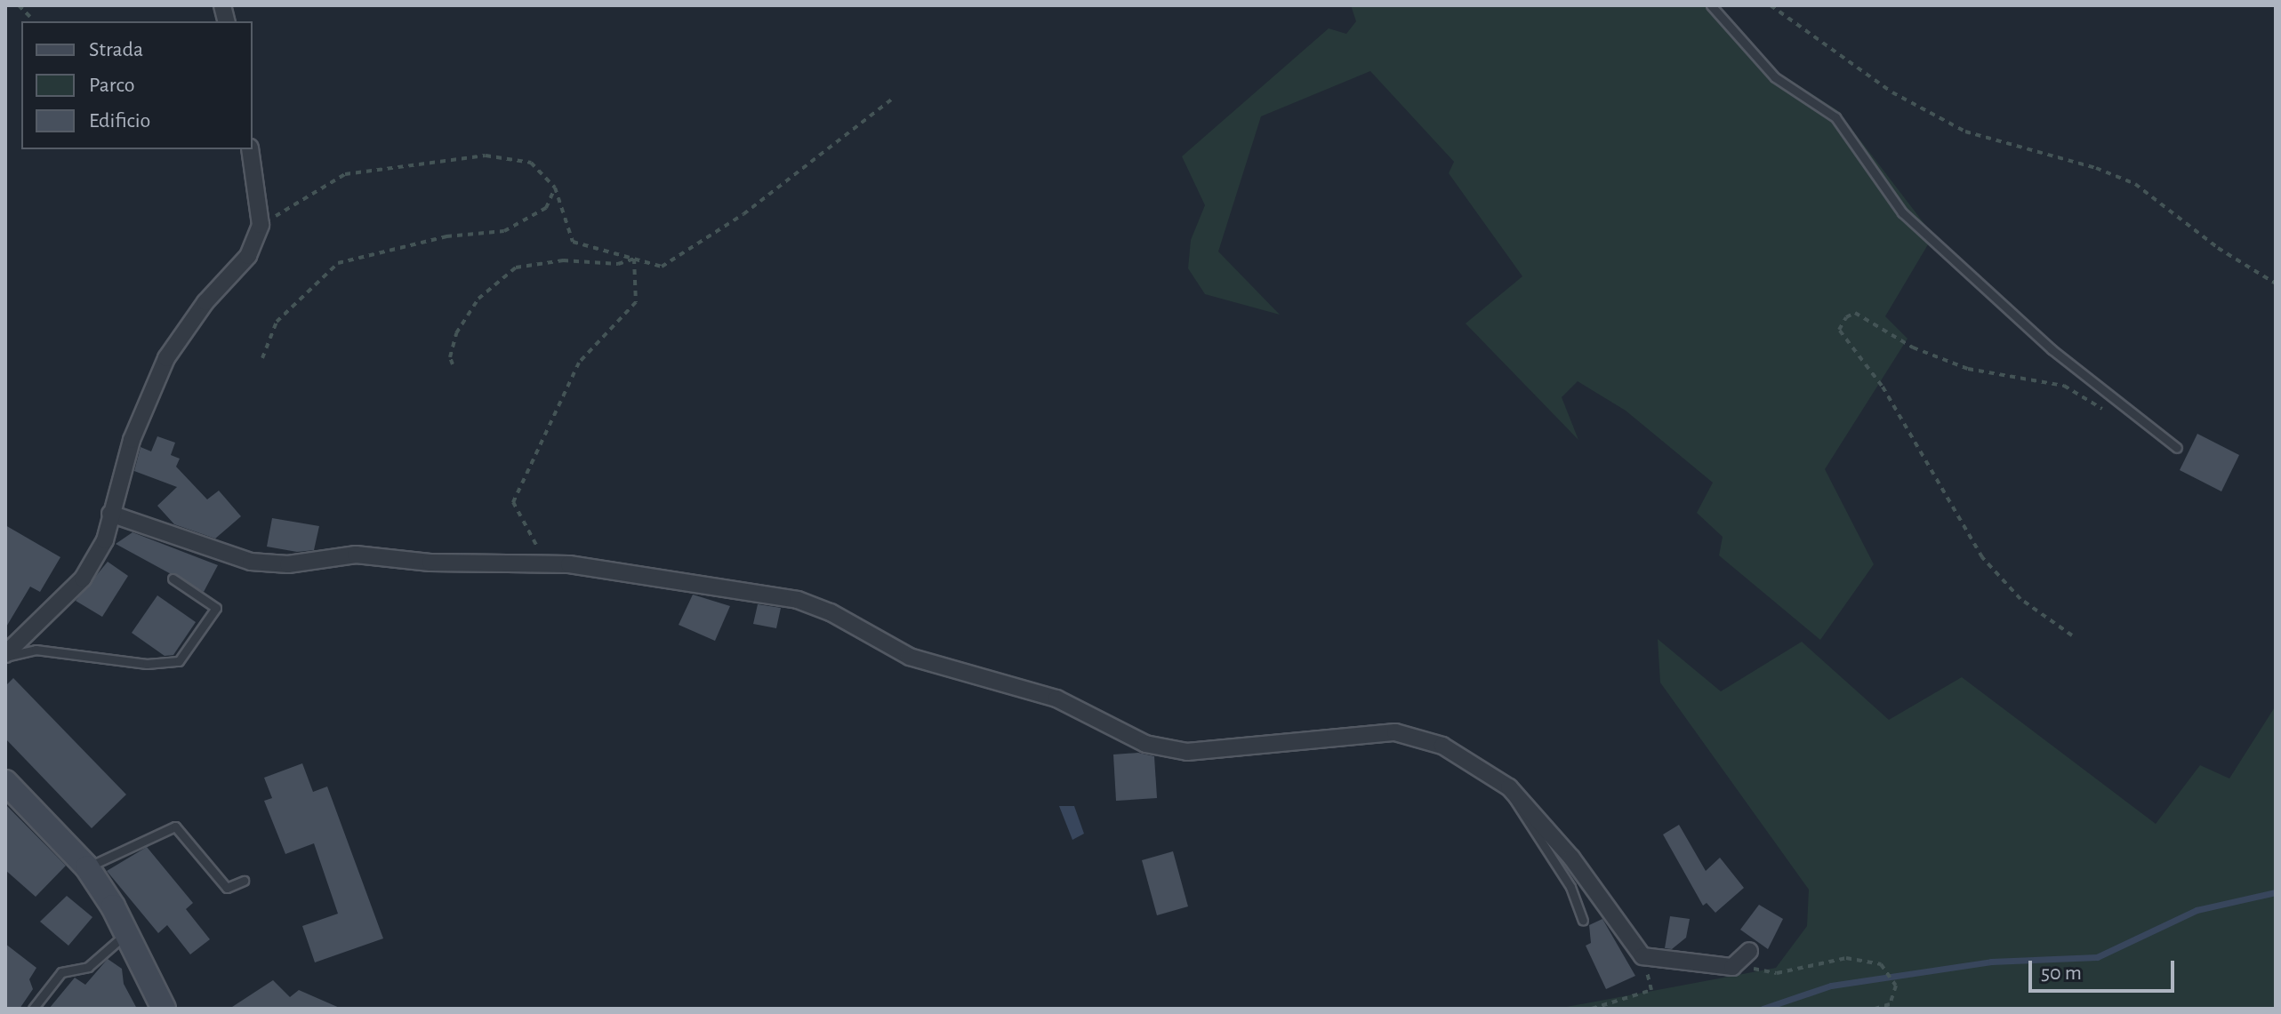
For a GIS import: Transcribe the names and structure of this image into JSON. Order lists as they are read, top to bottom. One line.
{"legend":["Strada","Parco","Edificio"],"scale_bar":"50 m"}
